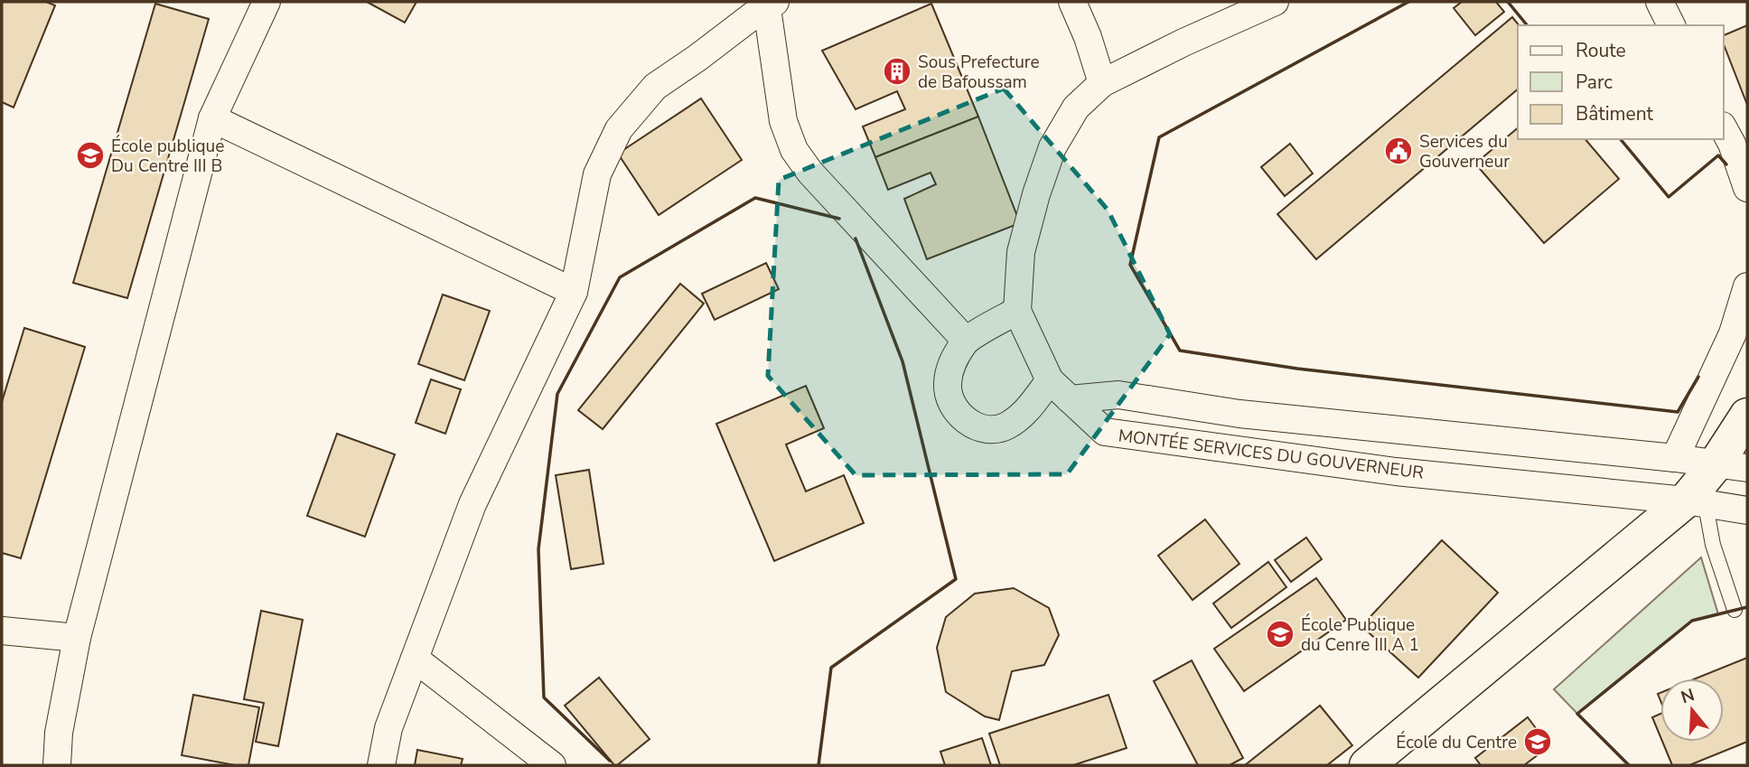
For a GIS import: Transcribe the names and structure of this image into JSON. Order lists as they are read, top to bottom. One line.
{"streets":{"street":["MONTÉE SERVICES DU GOUVERNEUR"]},"places":{"building":["Sous Prefecture de Bafoussam"],"public building":["Services du Gouverneur"],"school or university":["École publique Du Centre III B","École Publique du Cenre III A 1","École du Centre"]},"legend":["Route","Parc","Bâtiment"],"north":"top"}
